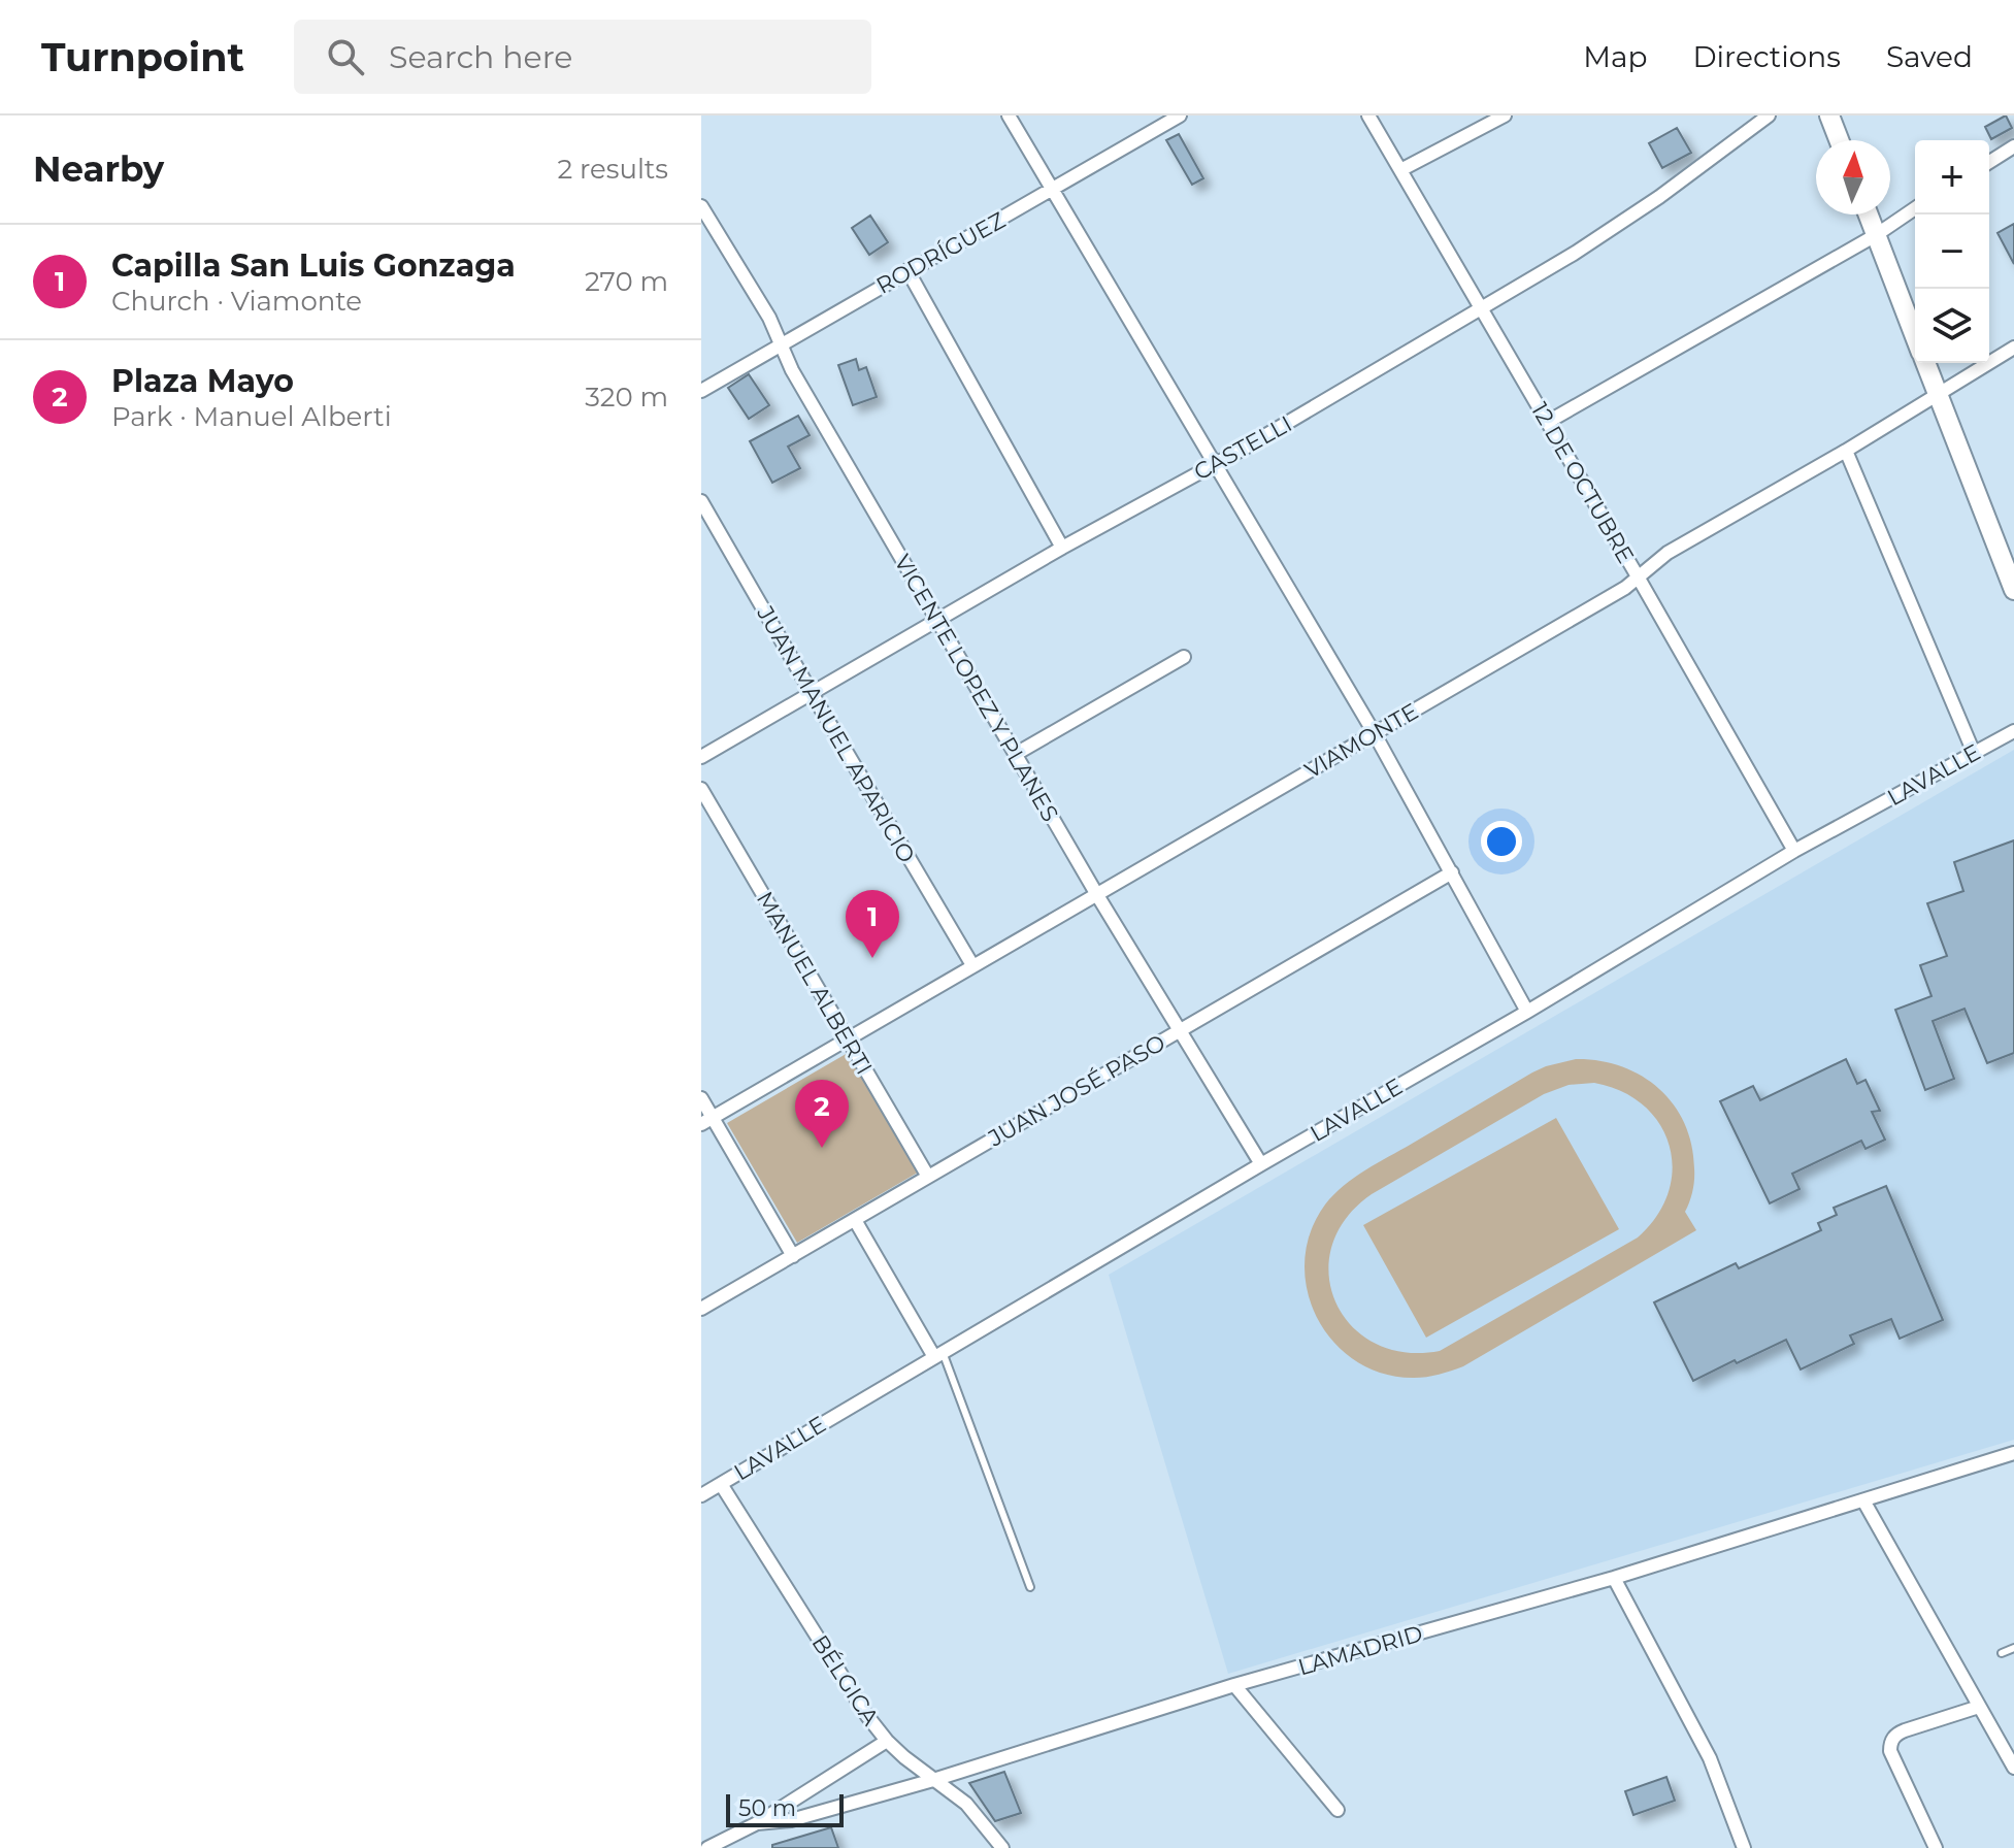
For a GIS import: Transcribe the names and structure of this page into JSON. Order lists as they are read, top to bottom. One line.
{"streets":{"street":["RODRÍGUEZ","CASTELLI","12 DE OCTUBRE","VICENTE LOPEZ Y PLANES","JUAN MANUEL APARICIO","VIAMONTE","LAVALLE","MANUEL ALBERTI","JUAN JOSÉ PASO","LAMADRID","BÉLGICA"]},"crossings":[["RODRÍGUEZ","VICENTE LOPEZ Y PLANES"],["CASTELLI","12 DE OCTUBRE"],["CASTELLI","VICENTE LOPEZ Y PLANES"],["CASTELLI","JUAN MANUEL APARICIO"],["12 DE OCTUBRE","VIAMONTE"],["12 DE OCTUBRE","LAVALLE"],["VICENTE LOPEZ Y PLANES","VIAMONTE"],["VICENTE LOPEZ Y PLANES","LAVALLE"],["VICENTE LOPEZ Y PLANES","JUAN JOSÉ PASO"],["JUAN MANUEL APARICIO","VIAMONTE"],["VIAMONTE","MANUEL ALBERTI"],["LAVALLE","BÉLGICA"],["MANUEL ALBERTI","JUAN JOSÉ PASO"],["LAMADRID","BÉLGICA"]],"scale_bar":"50 m","north":"top","page":{"header":"Turnpoint","search":"Search here","nav":["Map","Directions","Saved"],"heading":["Nearby","2 results"],"map_buttons":["+","−"],"list":[{"mark":"1","name":"Capilla San Luis Gonzaga","note":"Church · Viamonte","value":"270 m"},{"mark":"2","name":"Plaza Mayo","note":"Park · Manuel Alberti","value":"320 m"}],"pins":["1","2"],"scale":"50 m"}}
